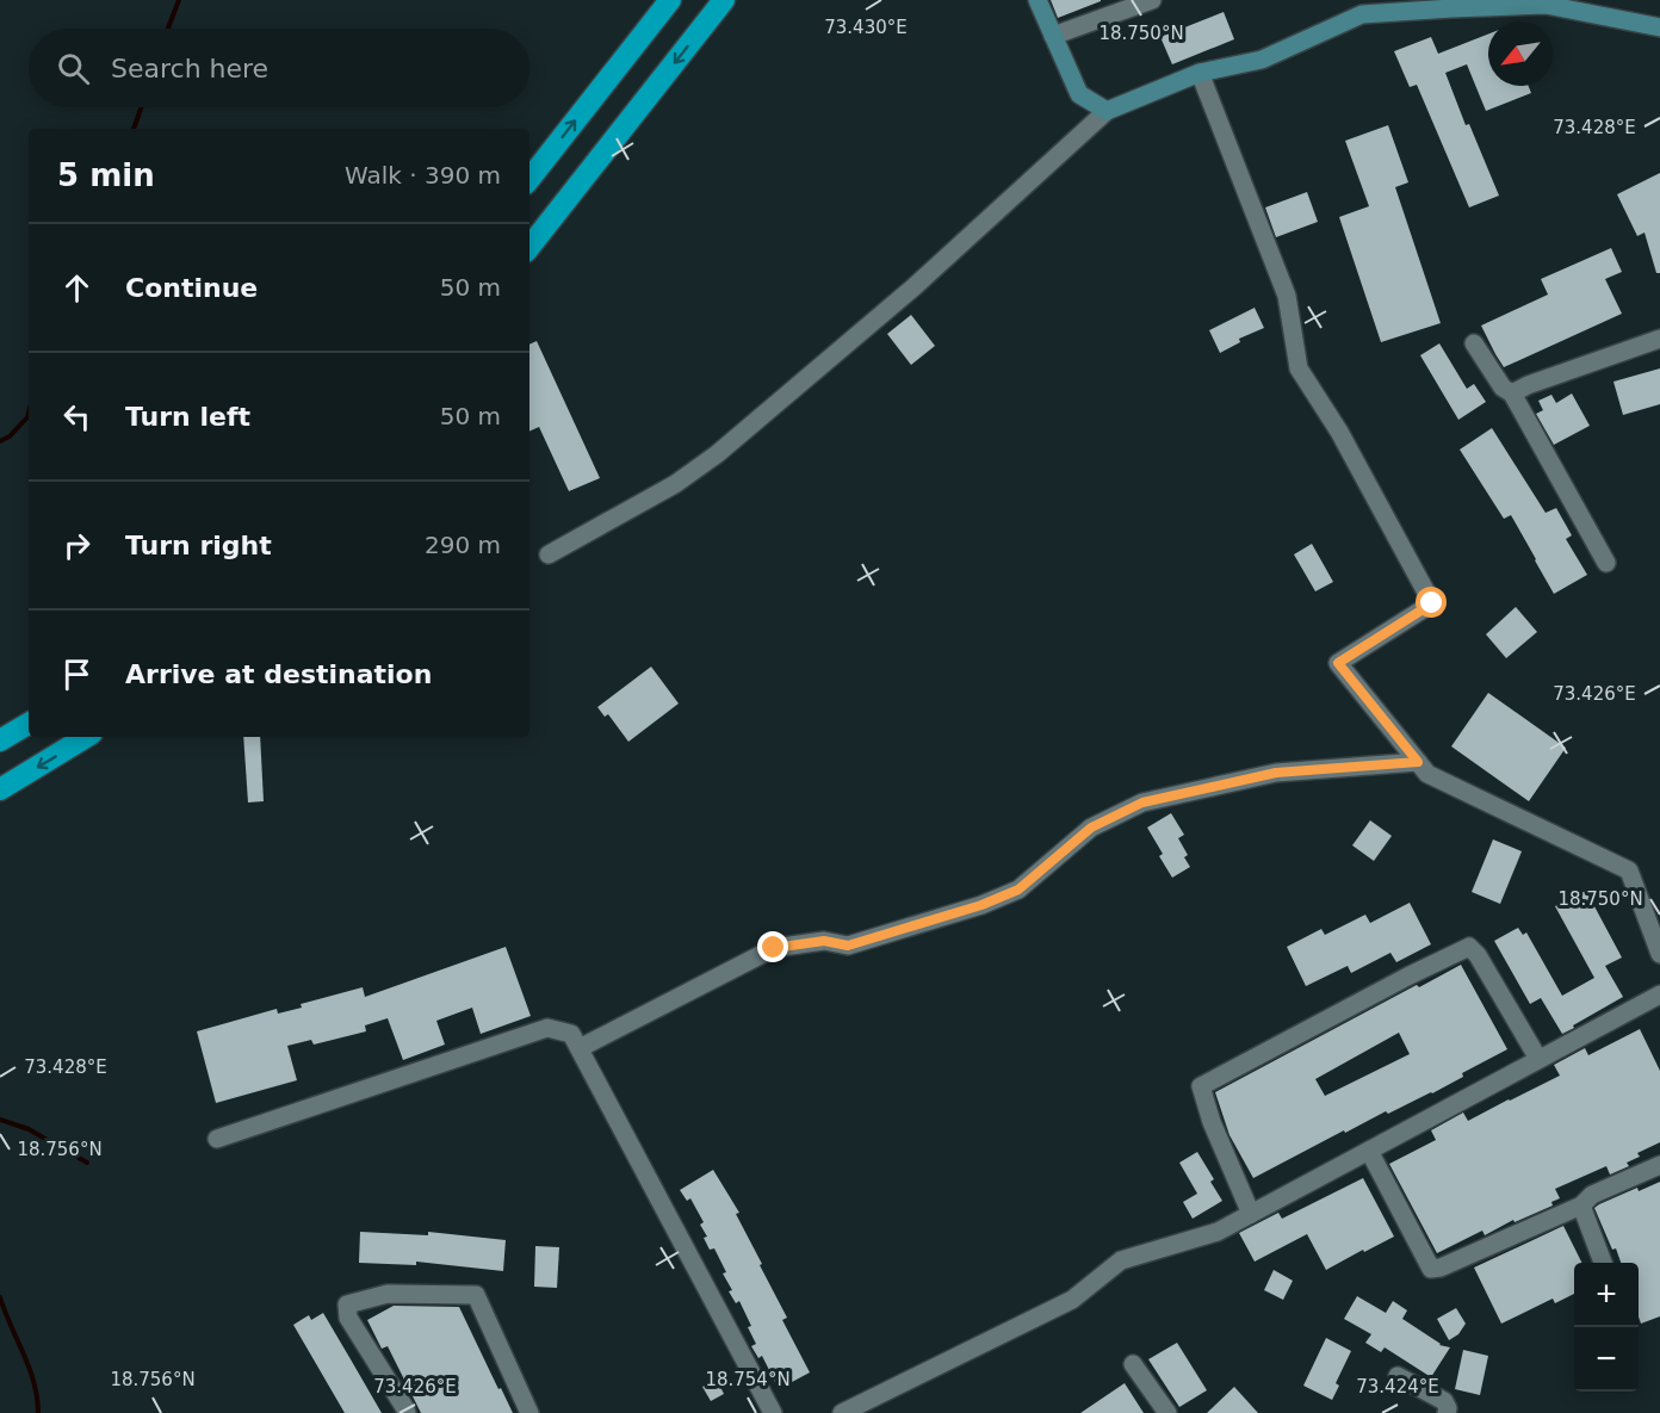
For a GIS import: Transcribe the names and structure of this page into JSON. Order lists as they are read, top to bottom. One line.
{"north":"bottom left","page":{"search":"Search here","heading":["5 min","Walk · 390 m"],"list":[["Continue","50 m"],["Turn left","50 m"],["Turn right","290 m"],"Arrive at destination"],"map_buttons":["+","−"]},"coordinates":["73.430°E","18.750°N","73.428°E","73.426°E","18.756°N","18.754°N","73.424°E"]}
